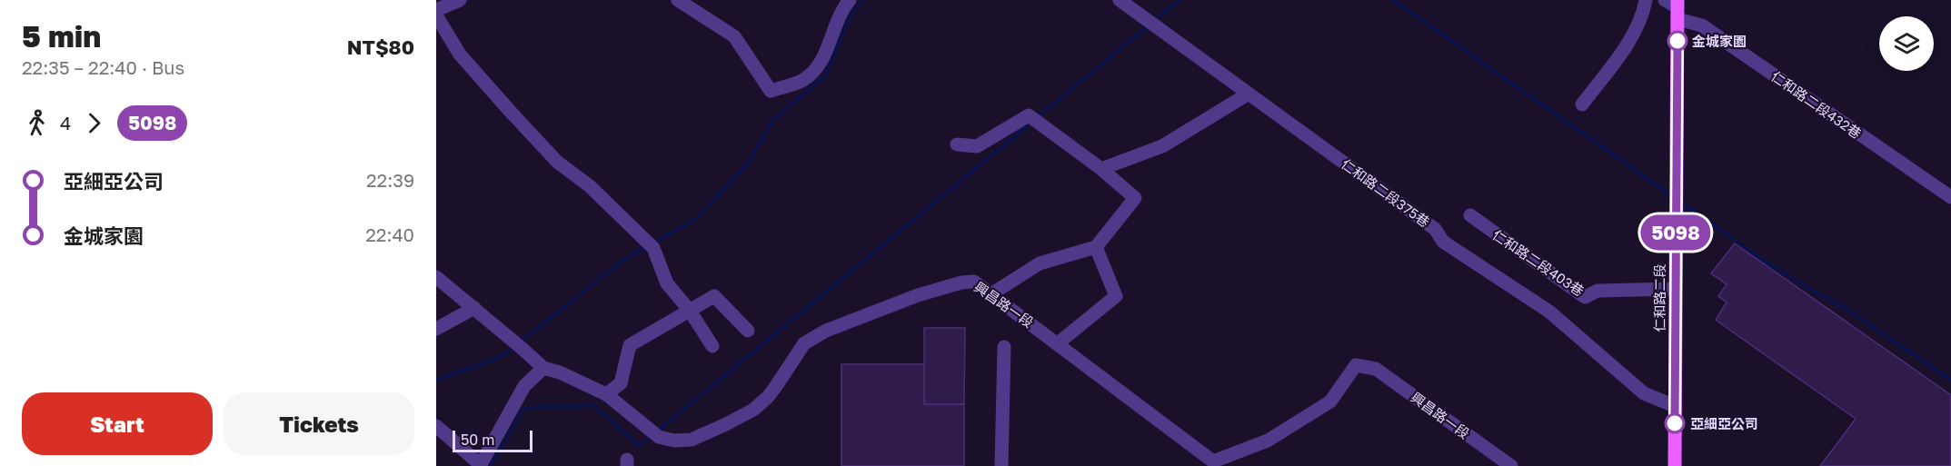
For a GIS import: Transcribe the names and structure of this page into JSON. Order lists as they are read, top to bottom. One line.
{"streets":{"main road":["仁和路二段"],"street":["仁和路二段432巷","仁和路二段375巷","仁和路二段403巷","興昌路一段"]},"crossings":[["仁和路二段432巷","仁和路二段"],["仁和路二段375巷","仁和路二段"],["仁和路二段403巷","仁和路二段"]],"places":["金城家園","亞細亞公司"],"lines":["bus line 5098"],"scale_bar":"50 m","page":{"heading":["5 min","22:35 – 22:40 · Bus","NT$80"],"on_map":"5098","legs":["4","5098"],"list":[{"name":"亞細亞公司","value":"22:39"},{"name":"金城家園","value":"22:40"}],"buttons":["Start","Tickets"],"scale":"50 m"}}
